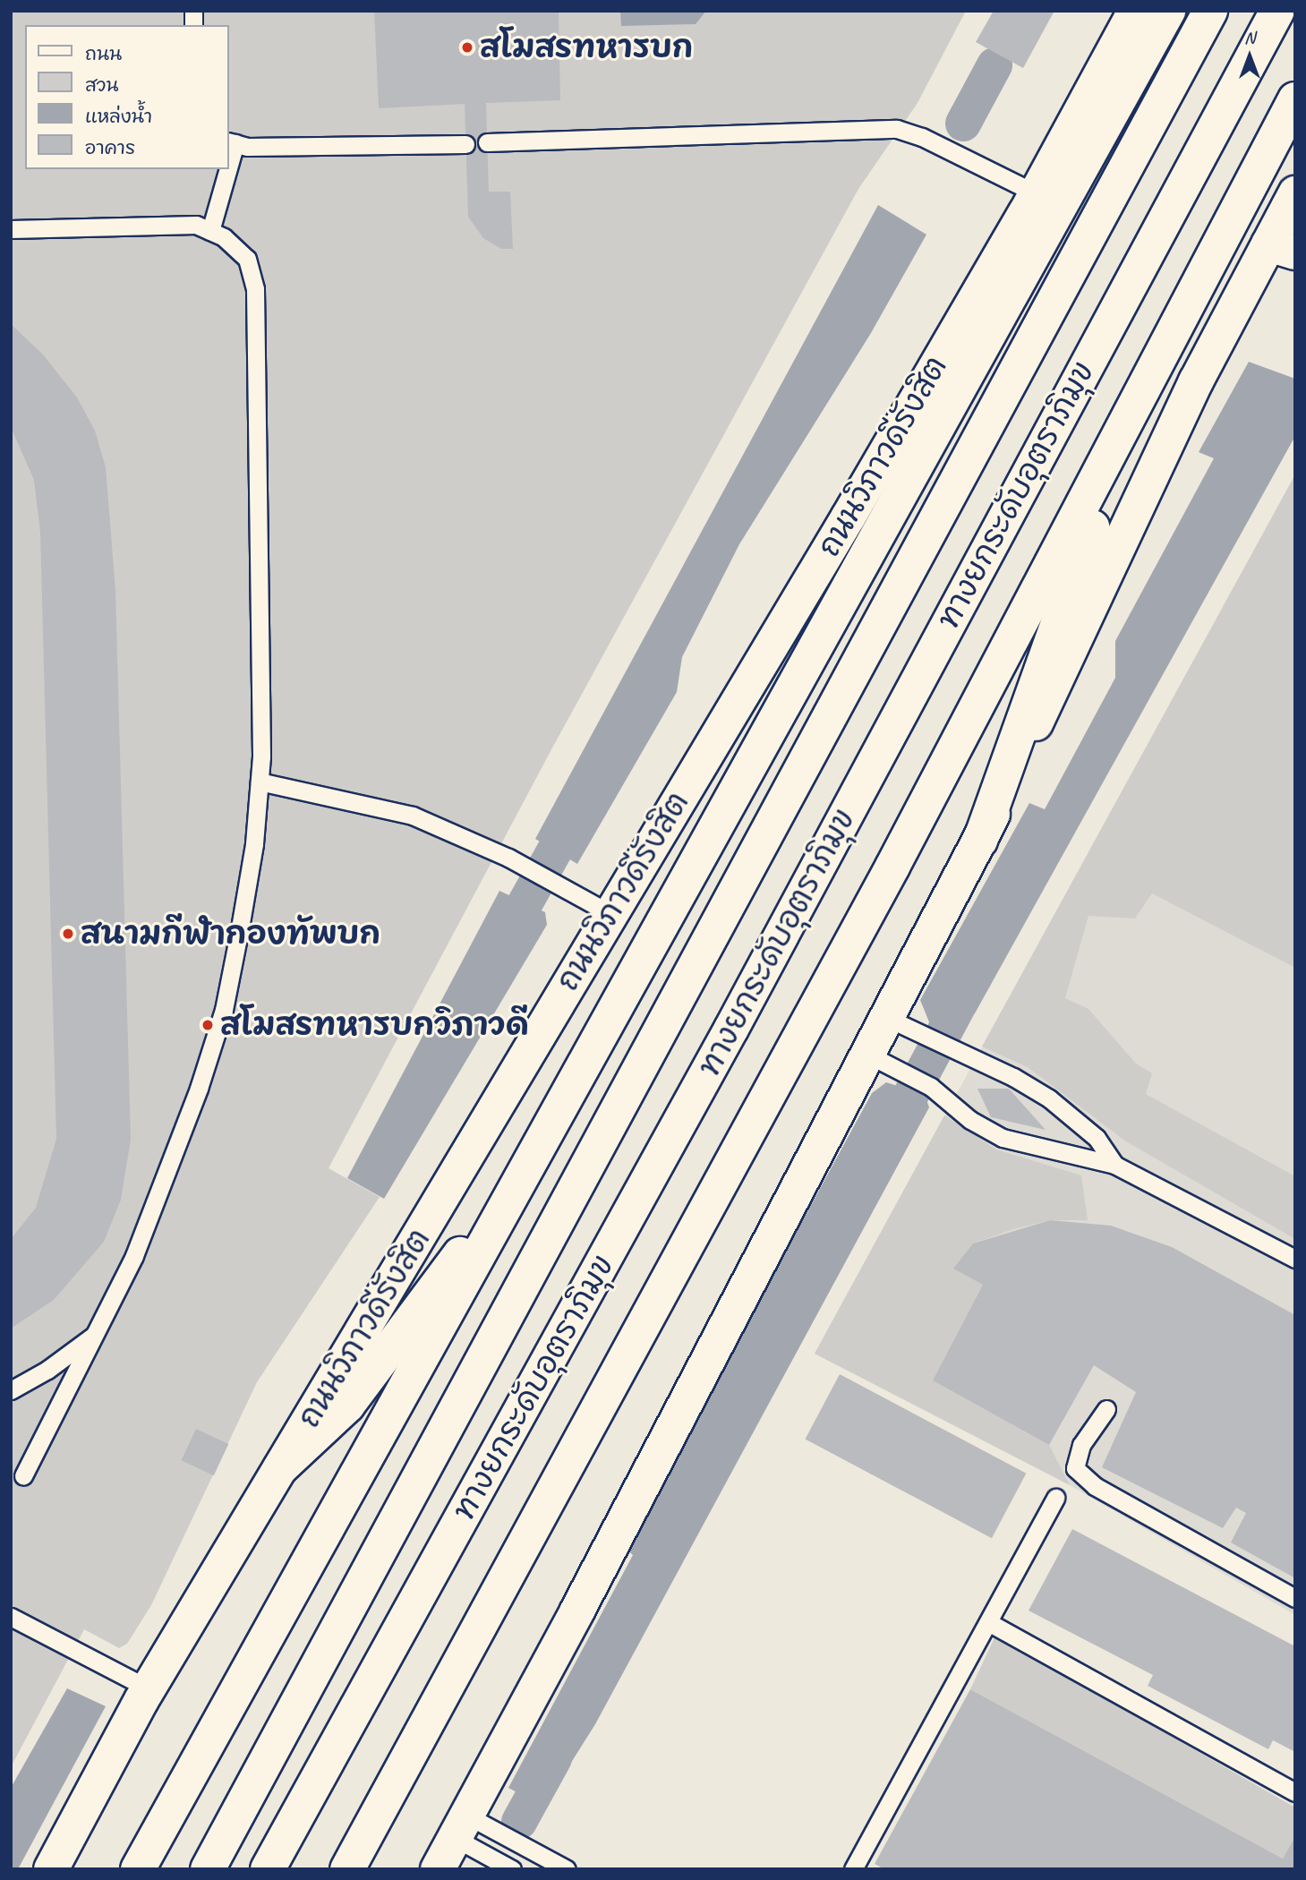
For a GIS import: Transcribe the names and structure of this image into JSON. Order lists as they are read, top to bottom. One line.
{"streets":{"main road":["ถนนวิภาวดีรังสิต","ทางยกระดับอุตราภิมุข"]},"places":["สโมสรทหารบก","สนามกีฬากองทัพบก","สโมสรทหารบกวิภาวดี"],"legend":["ถนน","สวน","แหล่งน้ำ","อาคาร"],"north":"top"}
